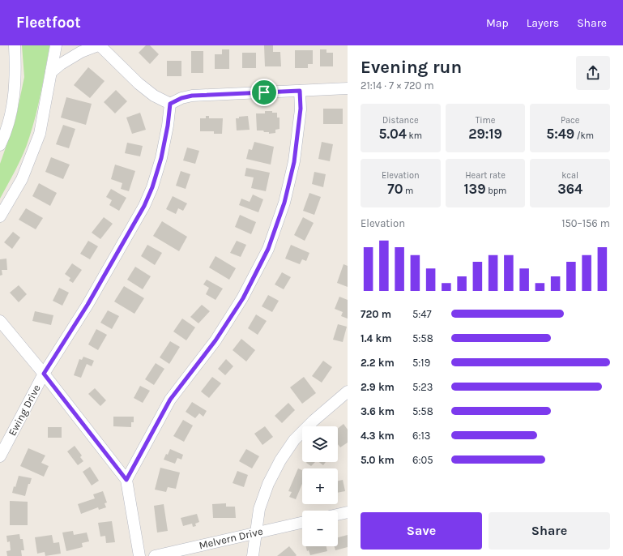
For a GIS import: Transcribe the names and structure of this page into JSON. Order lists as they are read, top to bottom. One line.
{"streets":{"street":["Ewing Drive","Melvern Drive"]},"page":{"header":"Fleetfoot","nav":["Map","Layers","Share"],"heading":["Evening run","21:14 · 7 × 720 m"],"stats":[["Distance","5.04 km"],["Time","29:19"],["Pace","5:49 /km"],["Elevation","70 m"],["Heart rate","139 bpm"],["kcal","364"]],"chart":["Elevation","150–156 m"],"list":[{"name":"720 m","note":"5:47"},{"name":"1.4 km","note":"5:58"},{"name":"2.2 km","note":"5:19"},{"name":"2.9 km","note":"5:23"},{"name":"3.6 km","note":"5:58"},{"name":"4.3 km","note":"6:13"},{"name":"5.0 km","note":"6:05"}],"map_buttons":["+","−"],"buttons":["Save","Share"]}}
